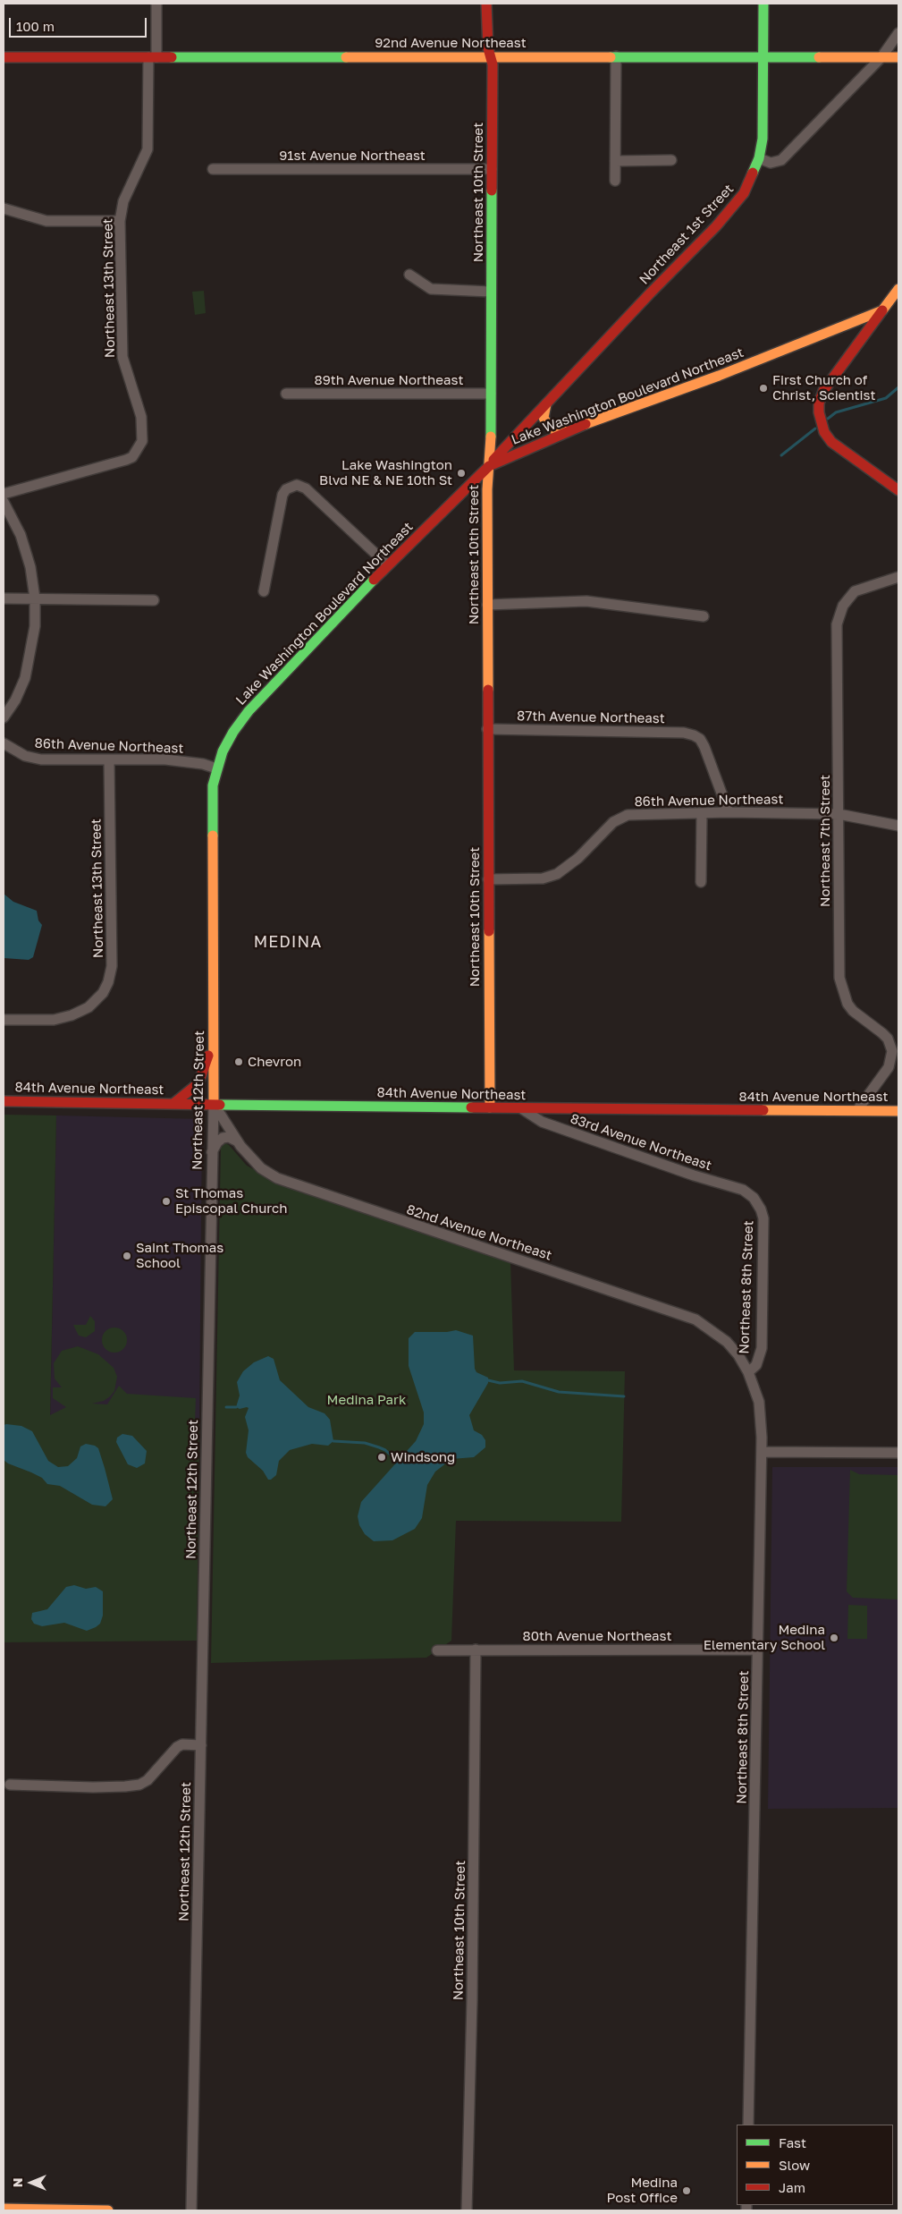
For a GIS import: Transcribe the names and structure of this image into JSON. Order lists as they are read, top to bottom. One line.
{"streets":{"main road":["92nd Avenue Northeast","Northeast 10th Street","Northeast 1st Street","Lake Washington Boulevard Northeast","84th Avenue Northeast","Northeast 12th Street"],"street":["91st Avenue Northeast","Northeast 13th Street","89th Avenue Northeast","87th Avenue Northeast","86th Avenue Northeast","Northeast 7th Street","83rd Avenue Northeast","82nd Avenue Northeast","Northeast 8th Street","80th Avenue Northeast"]},"crossings":[["92nd Avenue Northeast","Northeast 10th Street"],["92nd Avenue Northeast","Northeast 13th Street"],["91st Avenue Northeast","Northeast 10th Street"],["Northeast 10th Street","Northeast 1st Street"],["Northeast 10th Street","89th Avenue Northeast"],["Northeast 10th Street","Lake Washington Boulevard Northeast"],["Northeast 10th Street","87th Avenue Northeast"],["Northeast 10th Street","86th Avenue Northeast"],["Northeast 10th Street","84th Avenue Northeast"],["Northeast 10th Street","80th Avenue Northeast"],["Northeast 1st Street","Lake Washington Boulevard Northeast"],["Northeast 13th Street","86th Avenue Northeast"],["Lake Washington Boulevard Northeast","86th Avenue Northeast"],["Lake Washington Boulevard Northeast","Northeast 12th Street"],["87th Avenue Northeast","86th Avenue Northeast"],["86th Avenue Northeast","Northeast 7th Street"],["86th Avenue Northeast","Northeast 12th Street"],["Northeast 7th Street","84th Avenue Northeast"],["84th Avenue Northeast","Northeast 12th Street"],["84th Avenue Northeast","83rd Avenue Northeast"],["84th Avenue Northeast","82nd Avenue Northeast"],["Northeast 12th Street","82nd Avenue Northeast"],["83rd Avenue Northeast","Northeast 8th Street"],["82nd Avenue Northeast","Northeast 8th Street"],["Northeast 8th Street","80th Avenue Northeast"]],"districts":["MEDINA"],"parks":["Medina Park"],"places":["First Church of Christ, Scientist","Lake Washington Blvd NE & NE 10th St","Chevron","St Thomas Episcopal Church","Saint Thomas School","Windsong","Medina Elementary School","Medina Post Office"],"legend":["Fast","Slow","Jam"],"scale_bar":"100 m","north":"left"}
